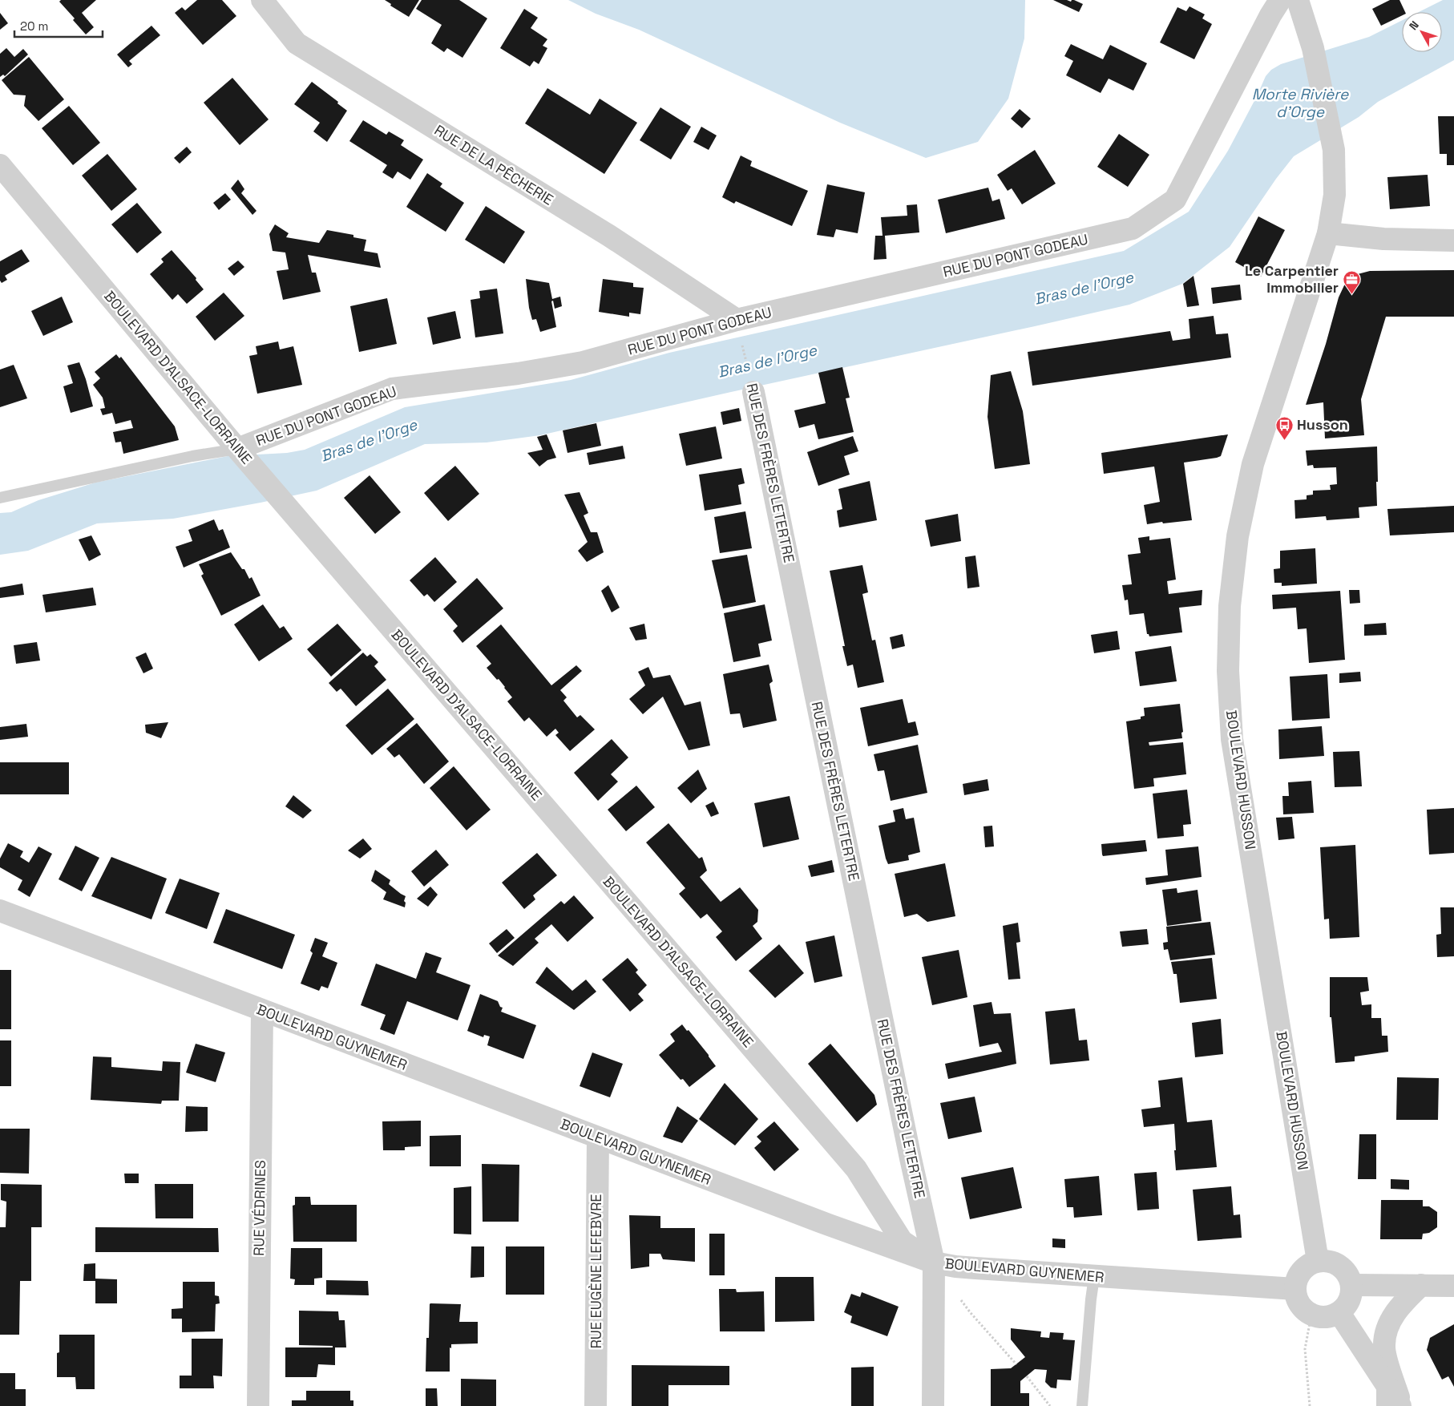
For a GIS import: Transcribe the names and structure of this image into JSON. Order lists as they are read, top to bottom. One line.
{"streets":{"street":["RUE DE LA PÊCHERIE","RUE DU PONT GODEAU","BOULEVARD D'ALSACE-LORRAINE","RUE DES FRÈRES LETERTRE","BOULEVARD HUSSON","BOULEVARD GUYNEMER","RUE VÉDRINES","RUE EUGÈNE LEFEBVRE"]},"crossings":[["RUE DE LA PÊCHERIE","RUE DU PONT GODEAU"],["RUE DE LA PÊCHERIE","RUE DES FRÈRES LETERTRE"],["RUE DU PONT GODEAU","BOULEVARD D'ALSACE-LORRAINE"],["RUE DU PONT GODEAU","RUE DES FRÈRES LETERTRE"],["BOULEVARD D'ALSACE-LORRAINE","RUE DES FRÈRES LETERTRE"],["BOULEVARD D'ALSACE-LORRAINE","BOULEVARD GUYNEMER"],["RUE DES FRÈRES LETERTRE","BOULEVARD GUYNEMER"],["BOULEVARD HUSSON","BOULEVARD GUYNEMER"],["BOULEVARD GUYNEMER","RUE VÉDRINES"],["BOULEVARD GUYNEMER","RUE EUGÈNE LEFEBVRE"]],"water":["Morte Rivière d'Orge","Bras de l'Orge"],"places":{"office":["Le Carpentier Immobilier"],"bus stop":["Husson"]},"scale_bar":"20 m","north":"top left"}
